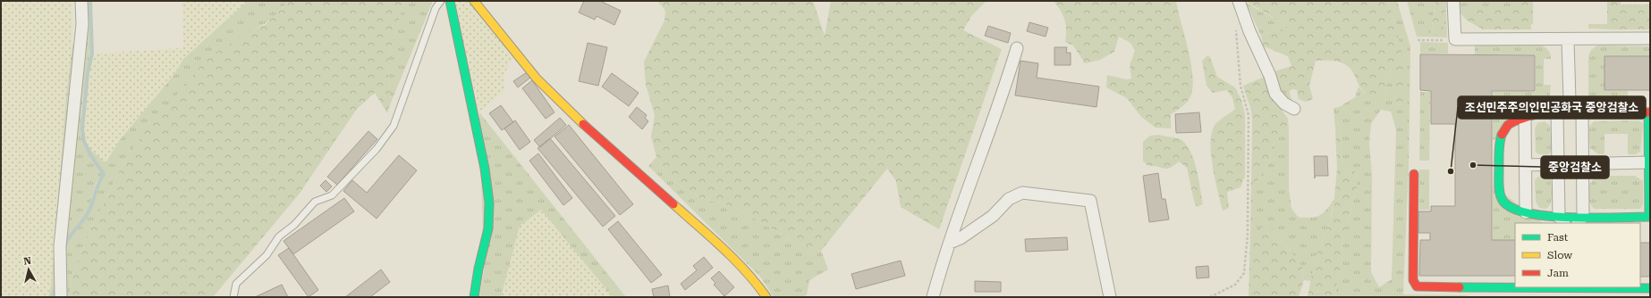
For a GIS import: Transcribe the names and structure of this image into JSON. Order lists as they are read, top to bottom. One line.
{"places":["중앙검찰소","조선민주주의인민공화국 중앙검찰소"],"legend":["Fast","Slow","Jam"],"north":"top"}
